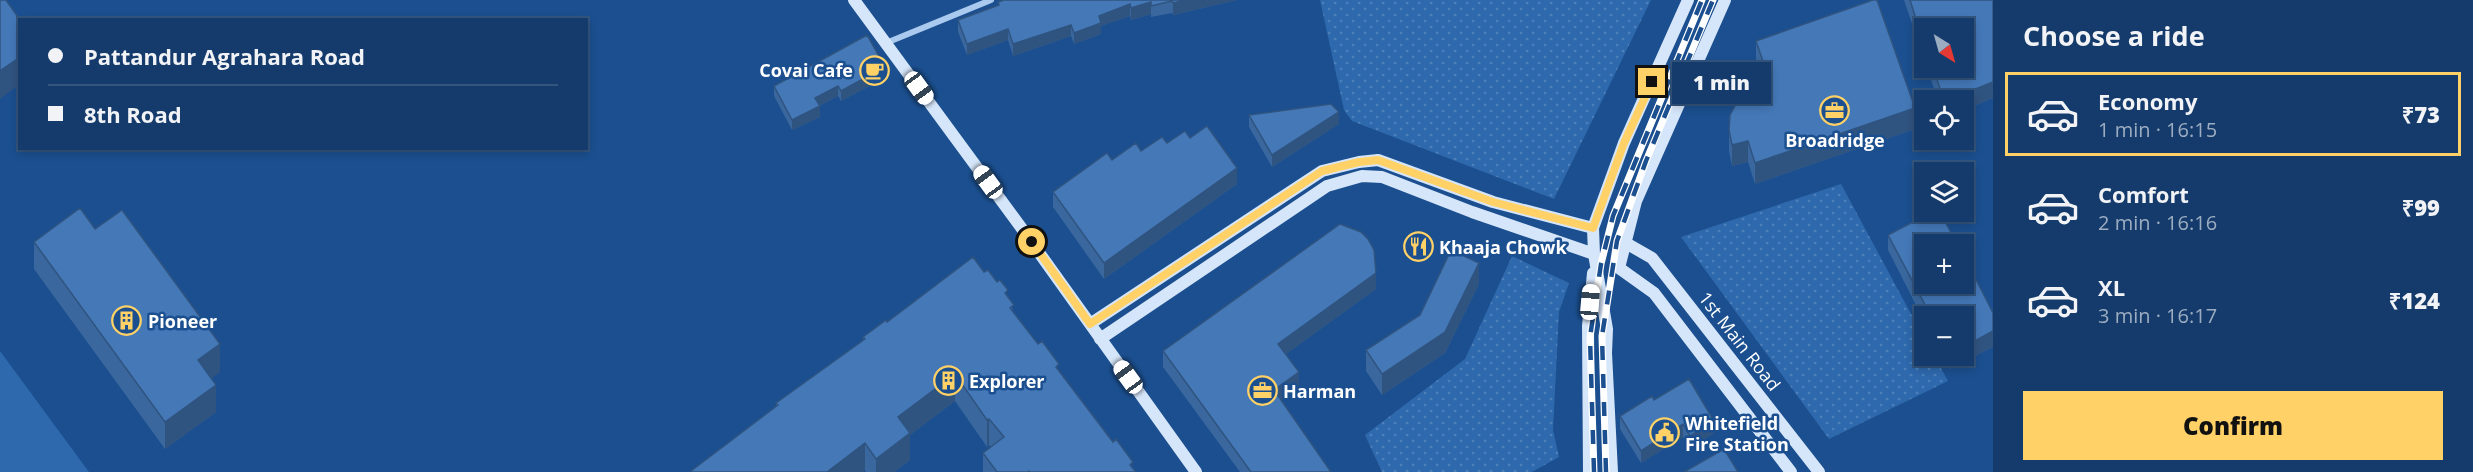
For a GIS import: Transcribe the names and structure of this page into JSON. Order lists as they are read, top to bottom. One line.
{"streets":{"street":["1st Main Road"]},"places":{"cafe":["Covai Cafe"],"office":["Broadridge","Harman"],"restaurant":["Khaaja Chowk"],"building":["Pioneer","Explorer"],"public building":["Whitefield Fire Station"]},"north":"bottom right","page":{"heading":"Choose a ride","map_buttons":["+","−"],"banner":["Pattandur Agrahara Road","8th Road"],"bubble":"1 min","list":[{"name":"Economy","note":"1 min · 16:15","value":"₹73"},{"name":"Comfort","note":"2 min · 16:16","value":"₹99"},{"name":"XL","note":"3 min · 16:17","value":"₹124"}],"buttons":"Confirm"}}
